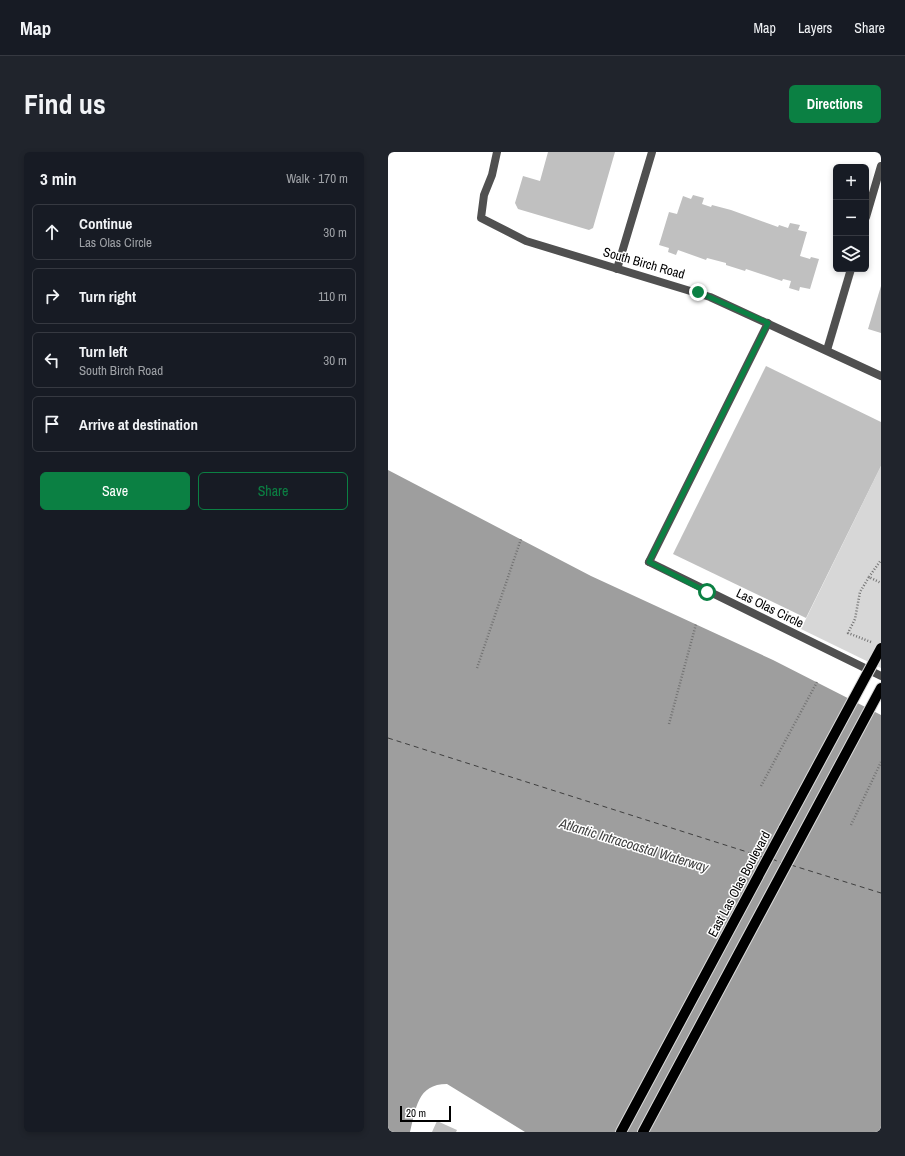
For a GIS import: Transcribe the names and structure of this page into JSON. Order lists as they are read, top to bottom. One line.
{"streets":{"main road":["East Las Olas Boulevard"],"street":["South Birch Road","Las Olas Circle"]},"crossings":[["South Birch Road","Las Olas Circle"]],"water":["Atlantic Intracoastal Waterway"],"scale_bar":"20 m","page":{"header":"Map","nav":["Map","Layers","Share"],"title":"Find us","buttons":["Directions",["Save","Share"]],"heading":["3 min","Walk · 170 m"],"map_buttons":["+","−"],"list":[["Continue","Las Olas Circle","30 m"],["Turn right","110 m"],["Turn left","South Birch Road","30 m"],"Arrive at destination"],"scale":"20 m"}}
